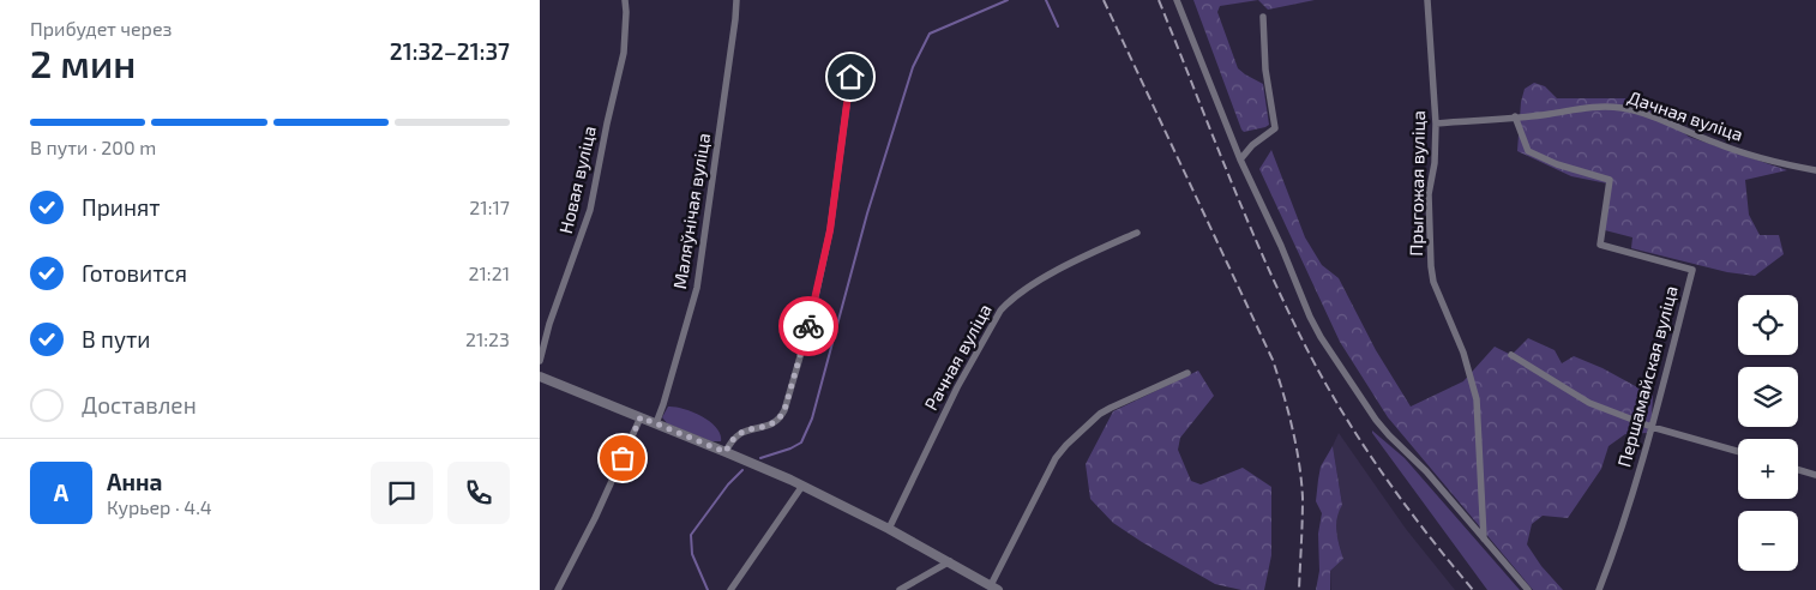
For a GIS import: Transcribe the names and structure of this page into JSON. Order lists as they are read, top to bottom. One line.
{"streets":{"street":["Дачная вуліца","Новая вуліца","Прыгожая вуліца","Маляўнічая вуліца","Рачная вуліца","Першамайская вуліца"]},"crossings":[["Дачная вуліца","Прыгожая вуліца"],["Дачная вуліца","Першамайская вуліца"]],"page":{"heading":["2 мин","Прибудет через","21:32–21:37"],"panel":["Анна","Курьер · 4.4"],"bar":"В пути · 200 m","list":[["Принят","21:17"],["Готовится","21:21"],["В пути","21:23"],"Доставлен"],"map_buttons":["+","−"],"round":"А"}}
